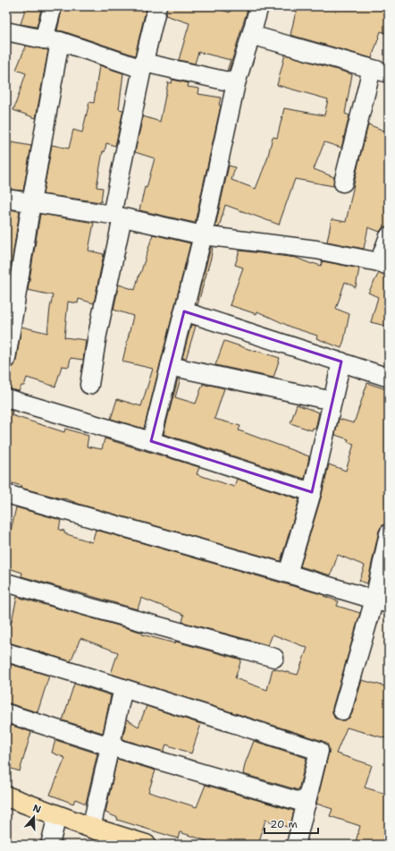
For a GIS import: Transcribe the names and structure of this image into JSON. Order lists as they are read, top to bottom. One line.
{"scale_bar":"20 m","north":"top"}
